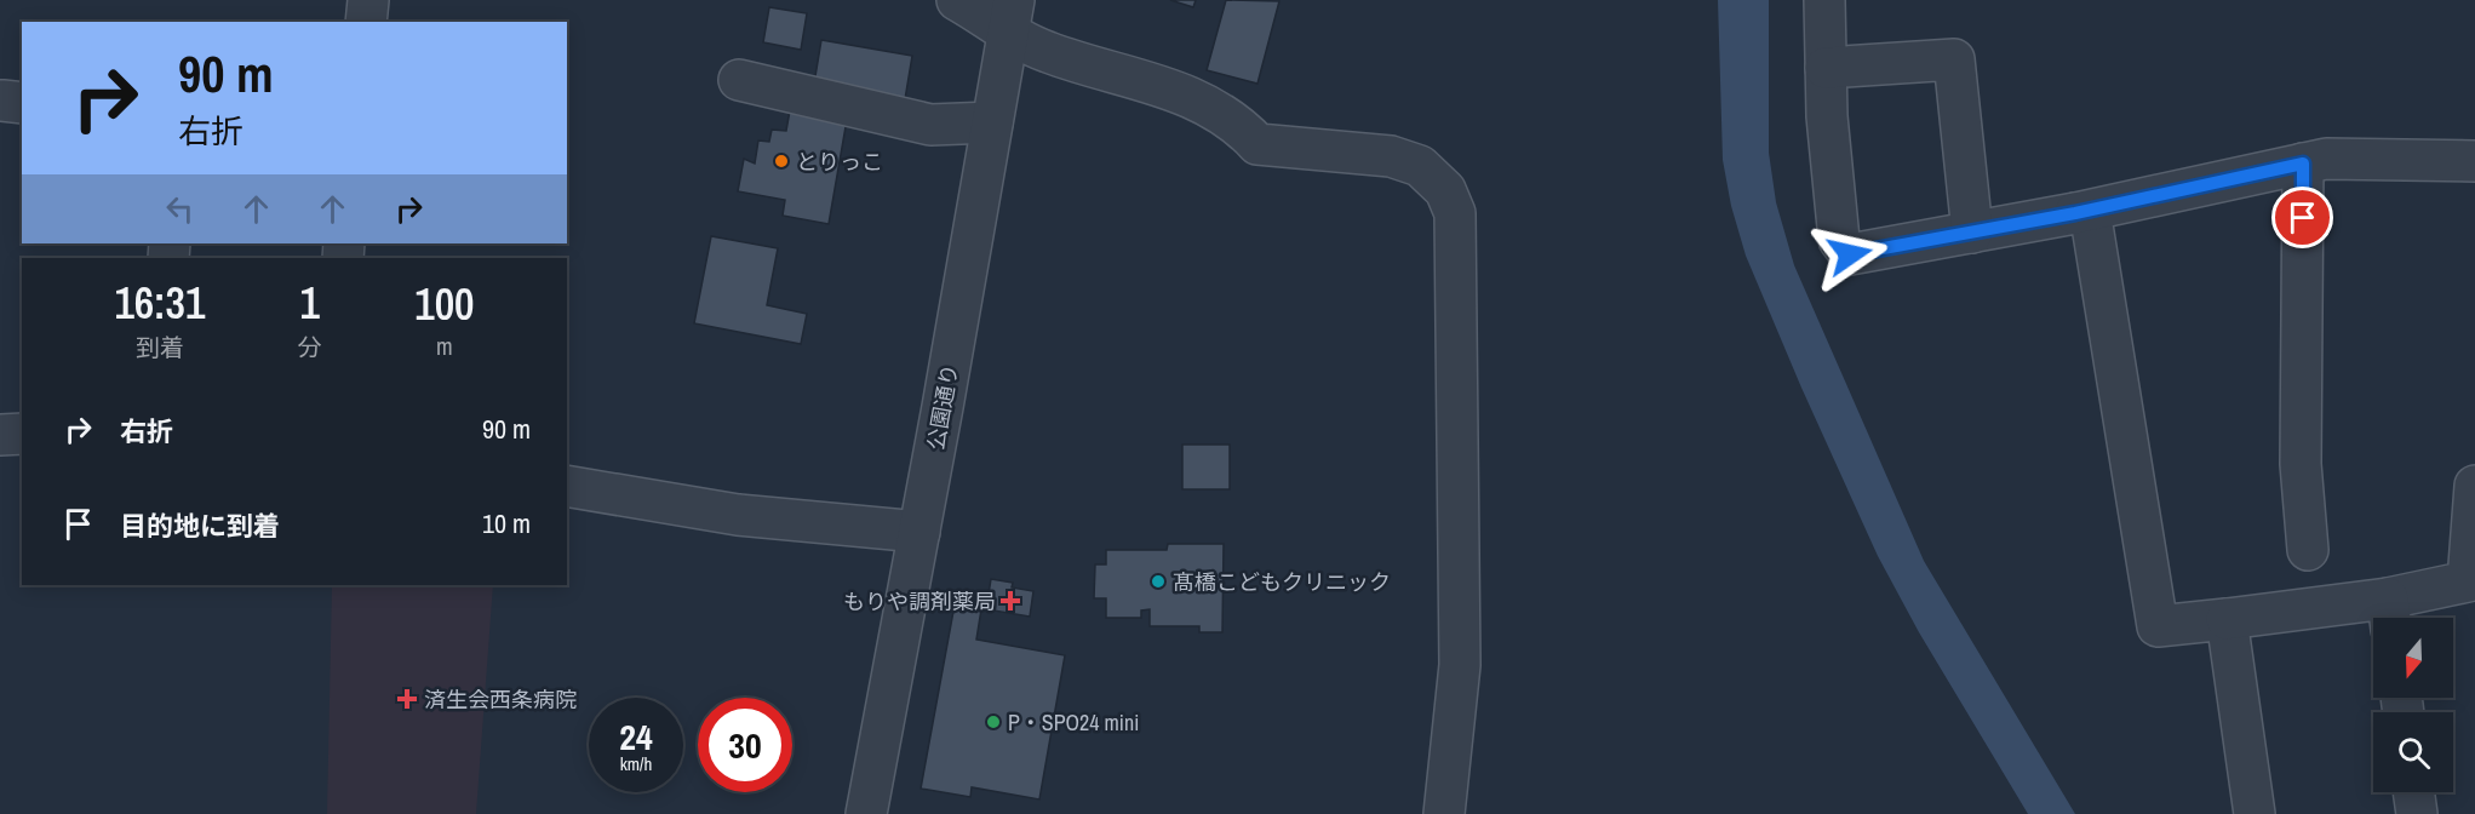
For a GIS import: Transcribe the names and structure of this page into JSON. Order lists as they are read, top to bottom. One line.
{"streets":{"street":["公園通り"]},"places":{"other":["とりっこ","髙橋こどもクリニック","P・SPO24 mini"],"health":["もりや調剤薬局","済生会西条病院"]},"north":"bottom","page":{"turn":["90 m","右折"],"eta":["16:31","到着","1","分","100","m"],"list":[{"name":"右折","value":"90 m"},{"name":"目的地に到着","value":"10 m"}],"speed":"24 km/h","limit":"30"}}
